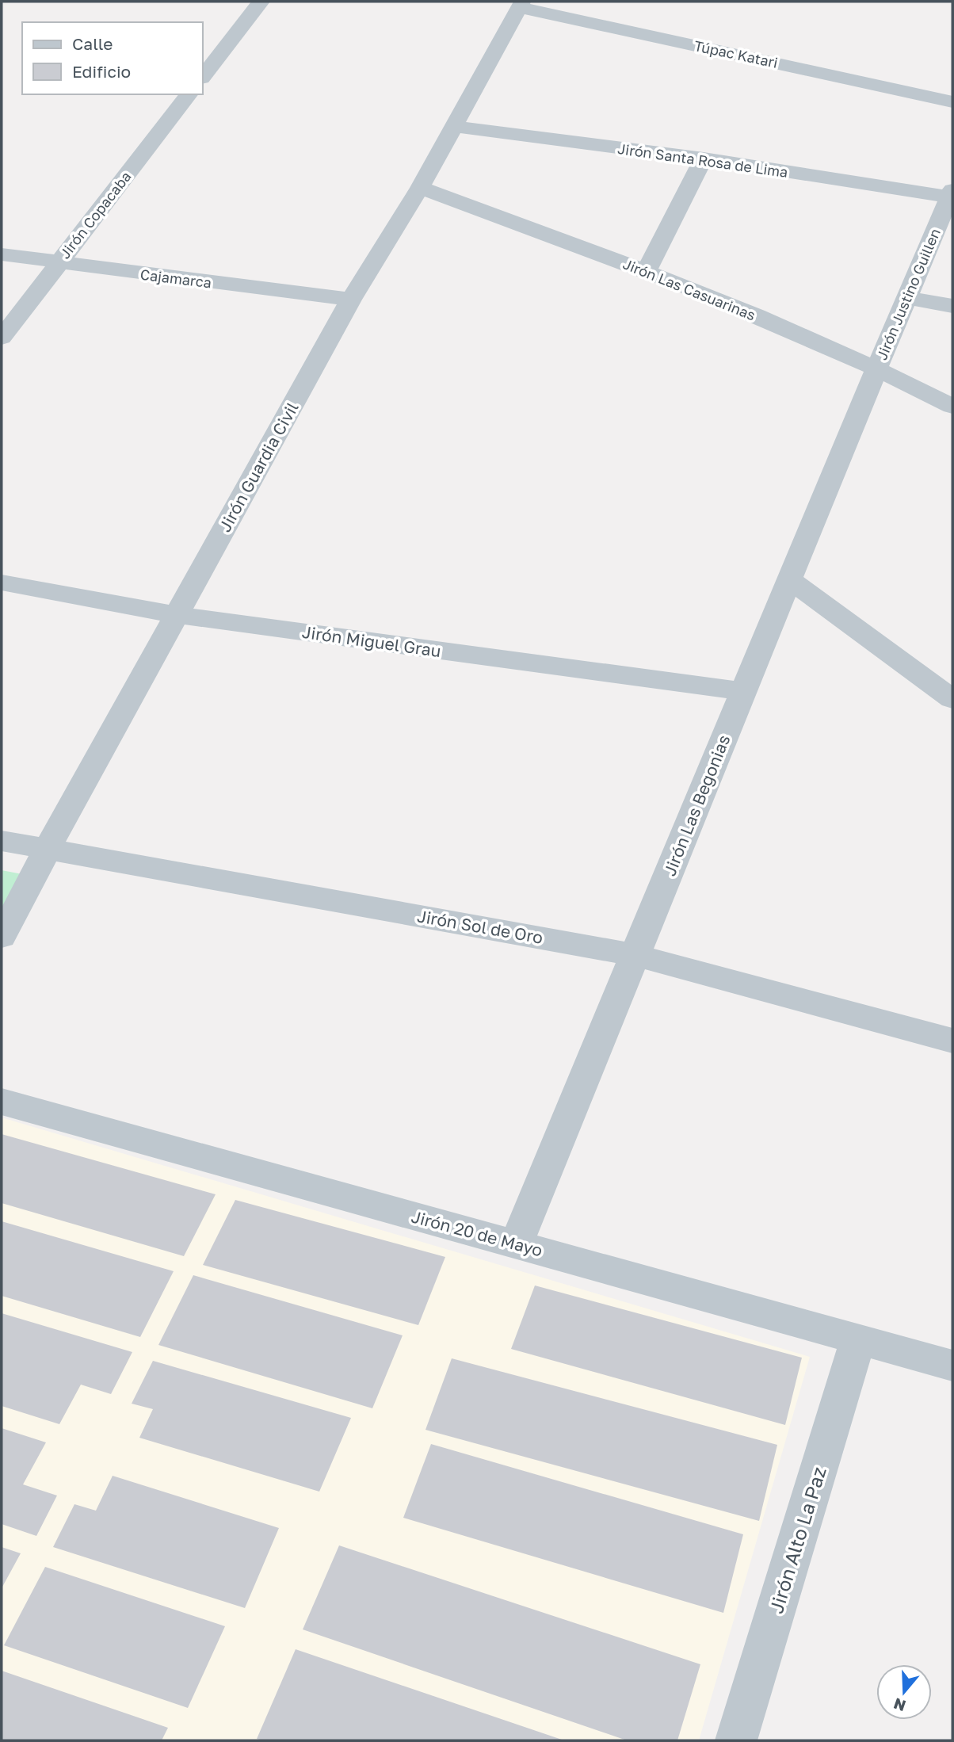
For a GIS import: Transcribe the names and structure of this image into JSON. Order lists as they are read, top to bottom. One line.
{"streets":{"street":["Túpac Katari","Jirón Santa Rosa de Lima","Jirón Copacaba","Cajamarca","Jirón Las Casuarinas","Jirón Justino Guillen","Jirón Guardia Civil","Jirón Miguel Grau","Jirón Las Begonias","Jirón Sol de Oro","Jirón 20 de Mayo","Jirón Alto La Paz"]},"crossings":[["Túpac Katari","Jirón Guardia Civil"],["Jirón Santa Rosa de Lima","Jirón Justino Guillen"],["Jirón Santa Rosa de Lima","Jirón Guardia Civil"],["Jirón Copacaba","Cajamarca"],["Cajamarca","Jirón Guardia Civil"],["Jirón Las Casuarinas","Jirón Justino Guillen"],["Jirón Las Casuarinas","Jirón Guardia Civil"],["Jirón Las Casuarinas","Jirón Las Begonias"],["Jirón Justino Guillen","Jirón Las Begonias"],["Jirón Guardia Civil","Jirón Miguel Grau"],["Jirón Guardia Civil","Jirón Sol de Oro"],["Jirón Miguel Grau","Jirón Las Begonias"],["Jirón Las Begonias","Jirón Sol de Oro"],["Jirón Las Begonias","Jirón 20 de Mayo"],["Jirón 20 de Mayo","Jirón Alto La Paz"]],"legend":["Calle","Edificio"],"north":"bottom"}
